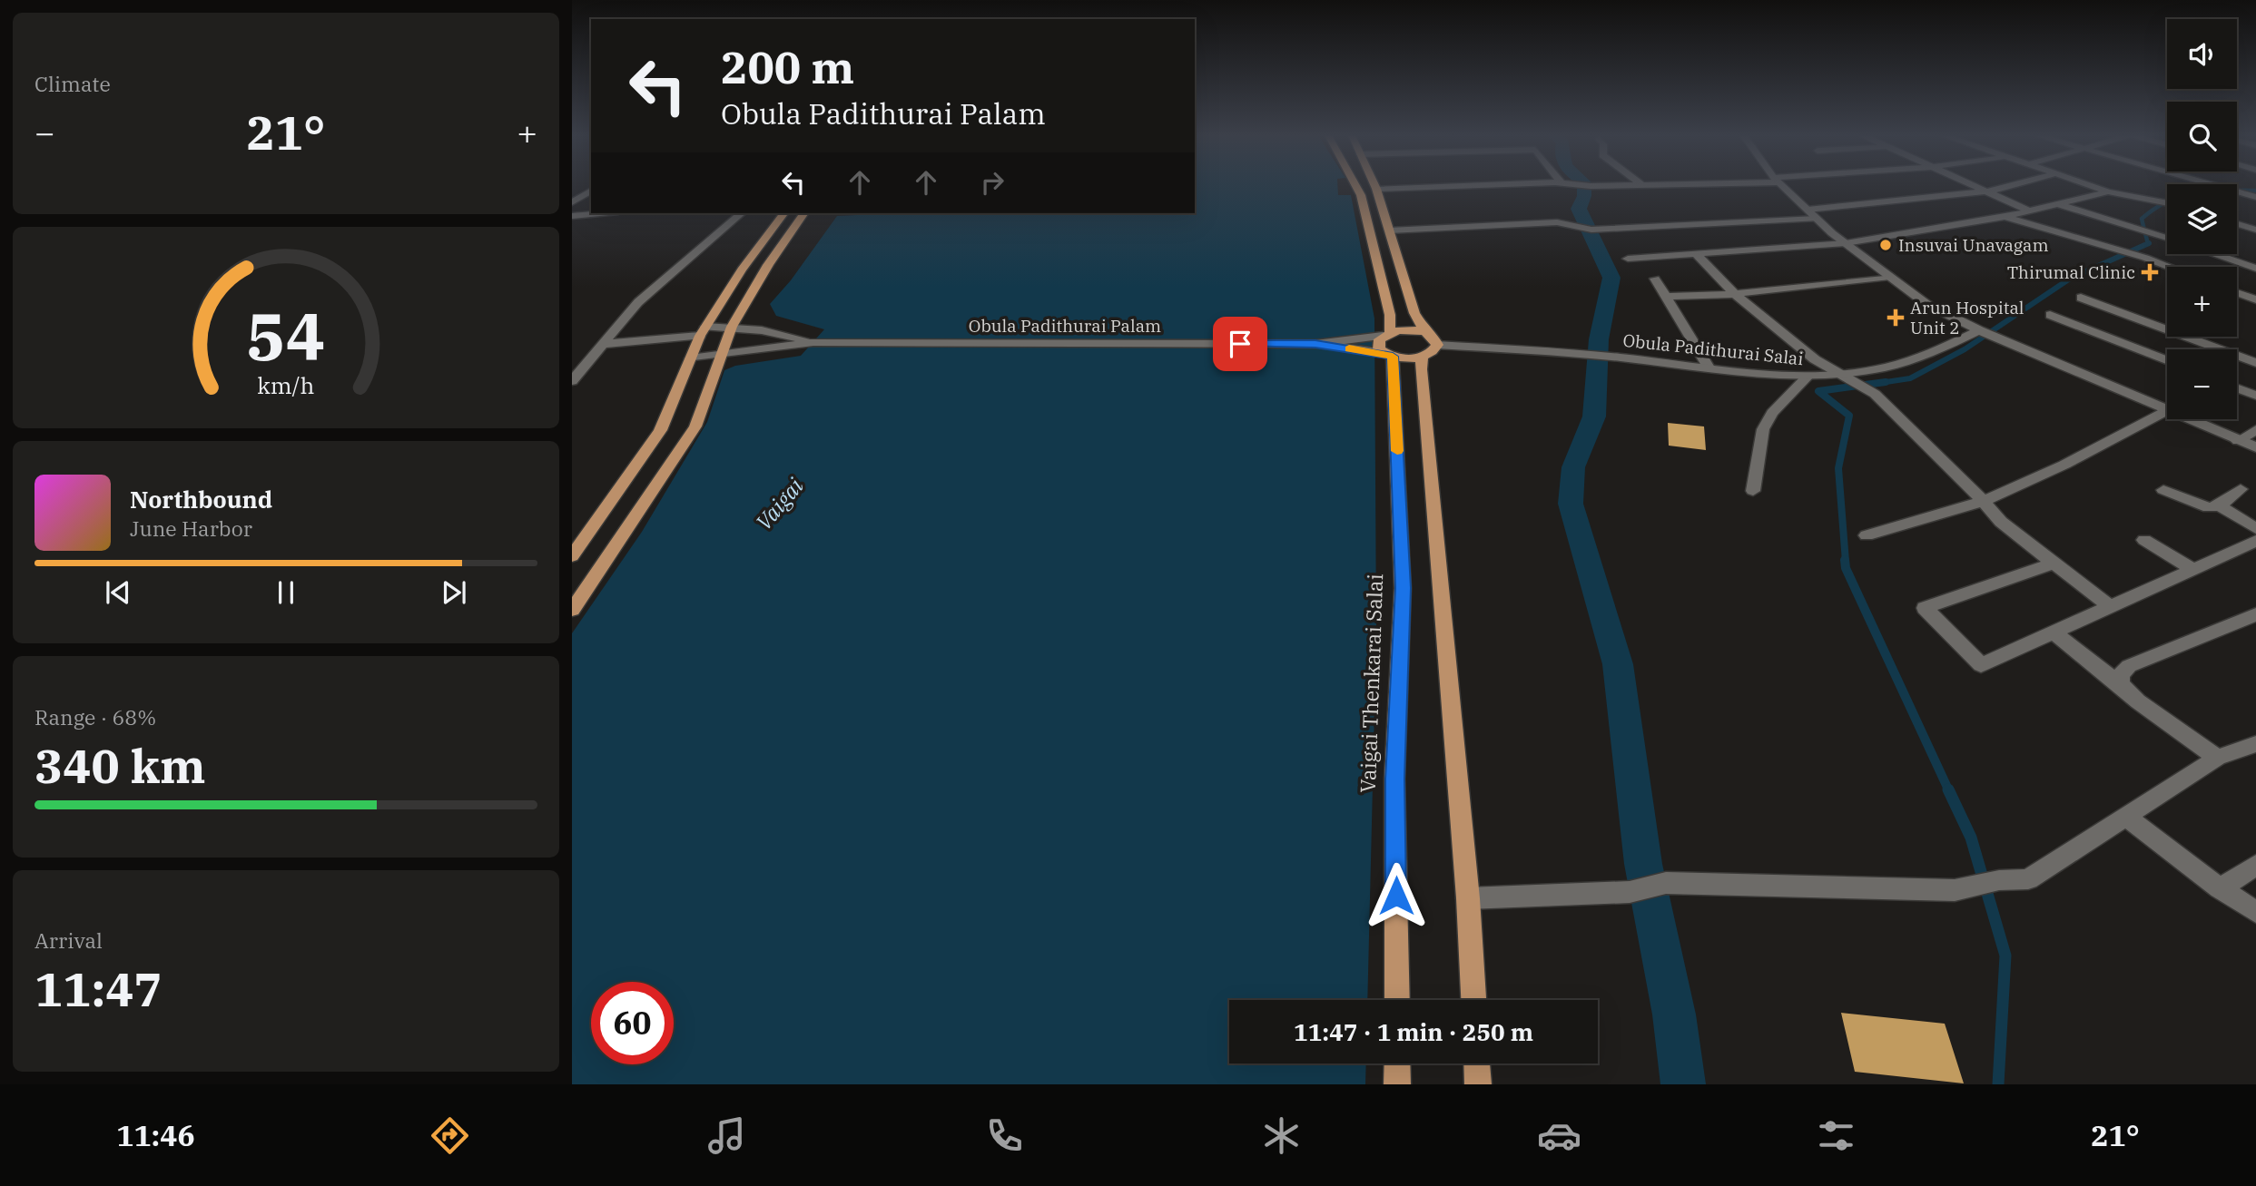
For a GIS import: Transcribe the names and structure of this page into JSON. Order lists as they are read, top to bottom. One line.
{"streets":{"main road":["Vaigai Thenkarai Salai"],"street":["Obula Padithurai Palam","Obula Padithurai Salai"]},"crossings":[["Obula Padithurai Palam","Vaigai Thenkarai Salai"]],"water":["Vaigai"],"places":{"other":["Insuvai Unavagam"],"health":["Thirumal Clinic","Arun Hospital Unit 2"]},"page":{"tile":["Climate",["Range · 68%","340 km"],["Arrival","11:47"]],"map_buttons":["+","−"],"turn":["200 m","Obula Padithurai Palam"],"heat":["−","21°","+"],"song":["Northbound","June Harbor"],"limit":"60","trip":"11:47 · 1 min · 250 m","tabs":["11:46","21°"],"gauge":["54","km/h"]}}
